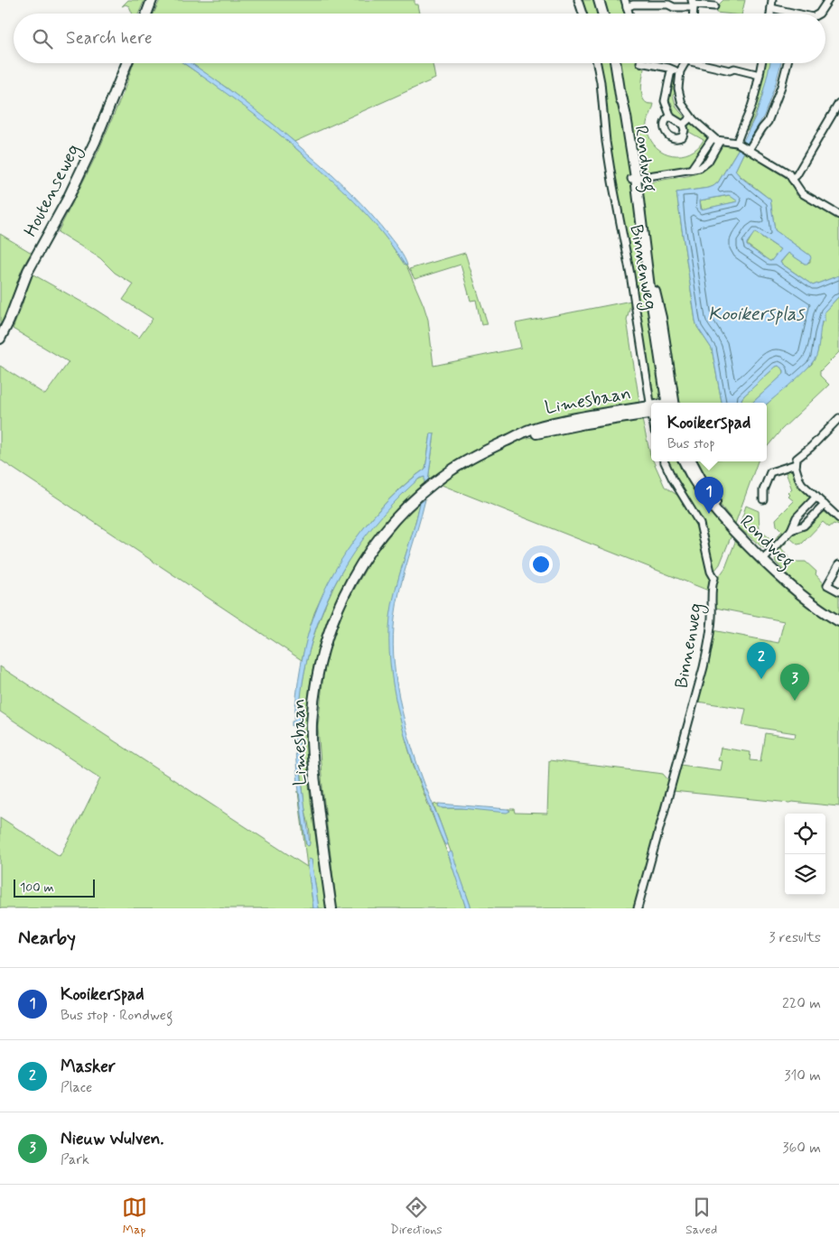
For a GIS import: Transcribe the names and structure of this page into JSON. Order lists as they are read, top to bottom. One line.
{"streets":{"main road":["Rondweg","Houtenseweg","Limesbaan"],"street":["Binnenweg"]},"crossings":[["Binnenweg","Limesbaan"]],"water":["Kooikersplas"],"scale_bar":"100 m","page":{"search":"Search here","popup":["Kooikerspad","Bus stop"],"pins":["1","2","3"],"scale":"100 m","heading":["Nearby","3 results"],"list":[{"mark":"1","name":"Kooikerspad","note":"Bus stop · Rondweg","value":"220 m"},{"mark":"2","name":"Masker","note":"Place","value":"310 m"},{"mark":"3","name":"Nieuw Wulven.","note":"Park","value":"360 m"}],"nav":["Map","Directions","Saved"]}}
